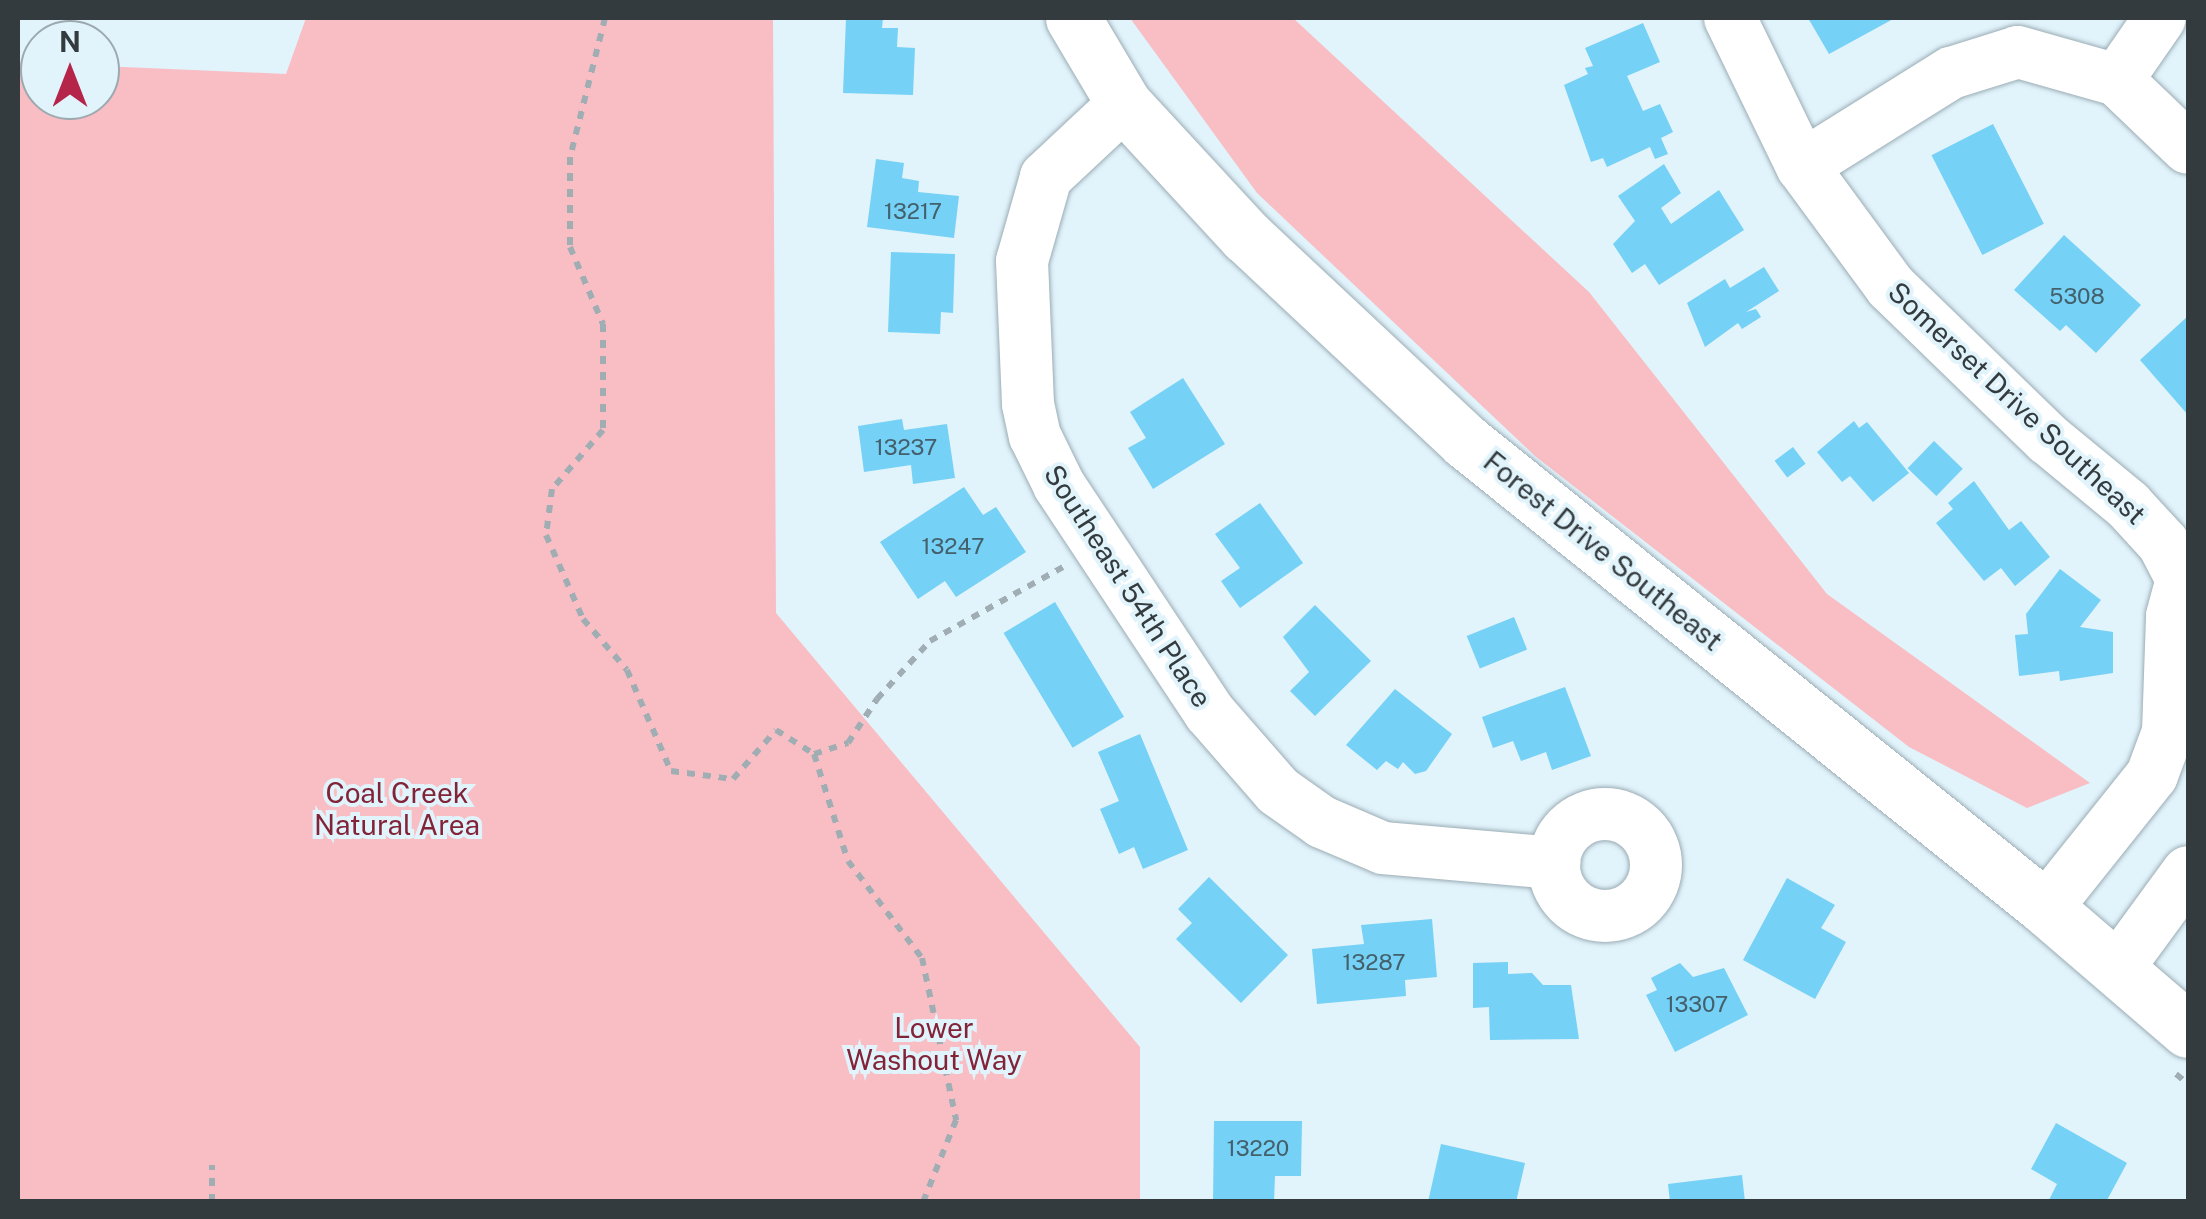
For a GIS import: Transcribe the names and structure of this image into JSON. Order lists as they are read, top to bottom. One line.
{"streets":{"main road":["Forest Drive Southeast"],"street":["Somerset Drive Southeast","Southeast 54th Place"]},"crossings":[["Somerset Drive Southeast","Forest Drive Southeast"],["Forest Drive Southeast","Southeast 54th Place"]],"parks":["Coal Creek Natural Area","Lower Washout Way"],"house_numbers":["13217","5308","13237","13247","13287","13307","13220"],"north":"top"}
